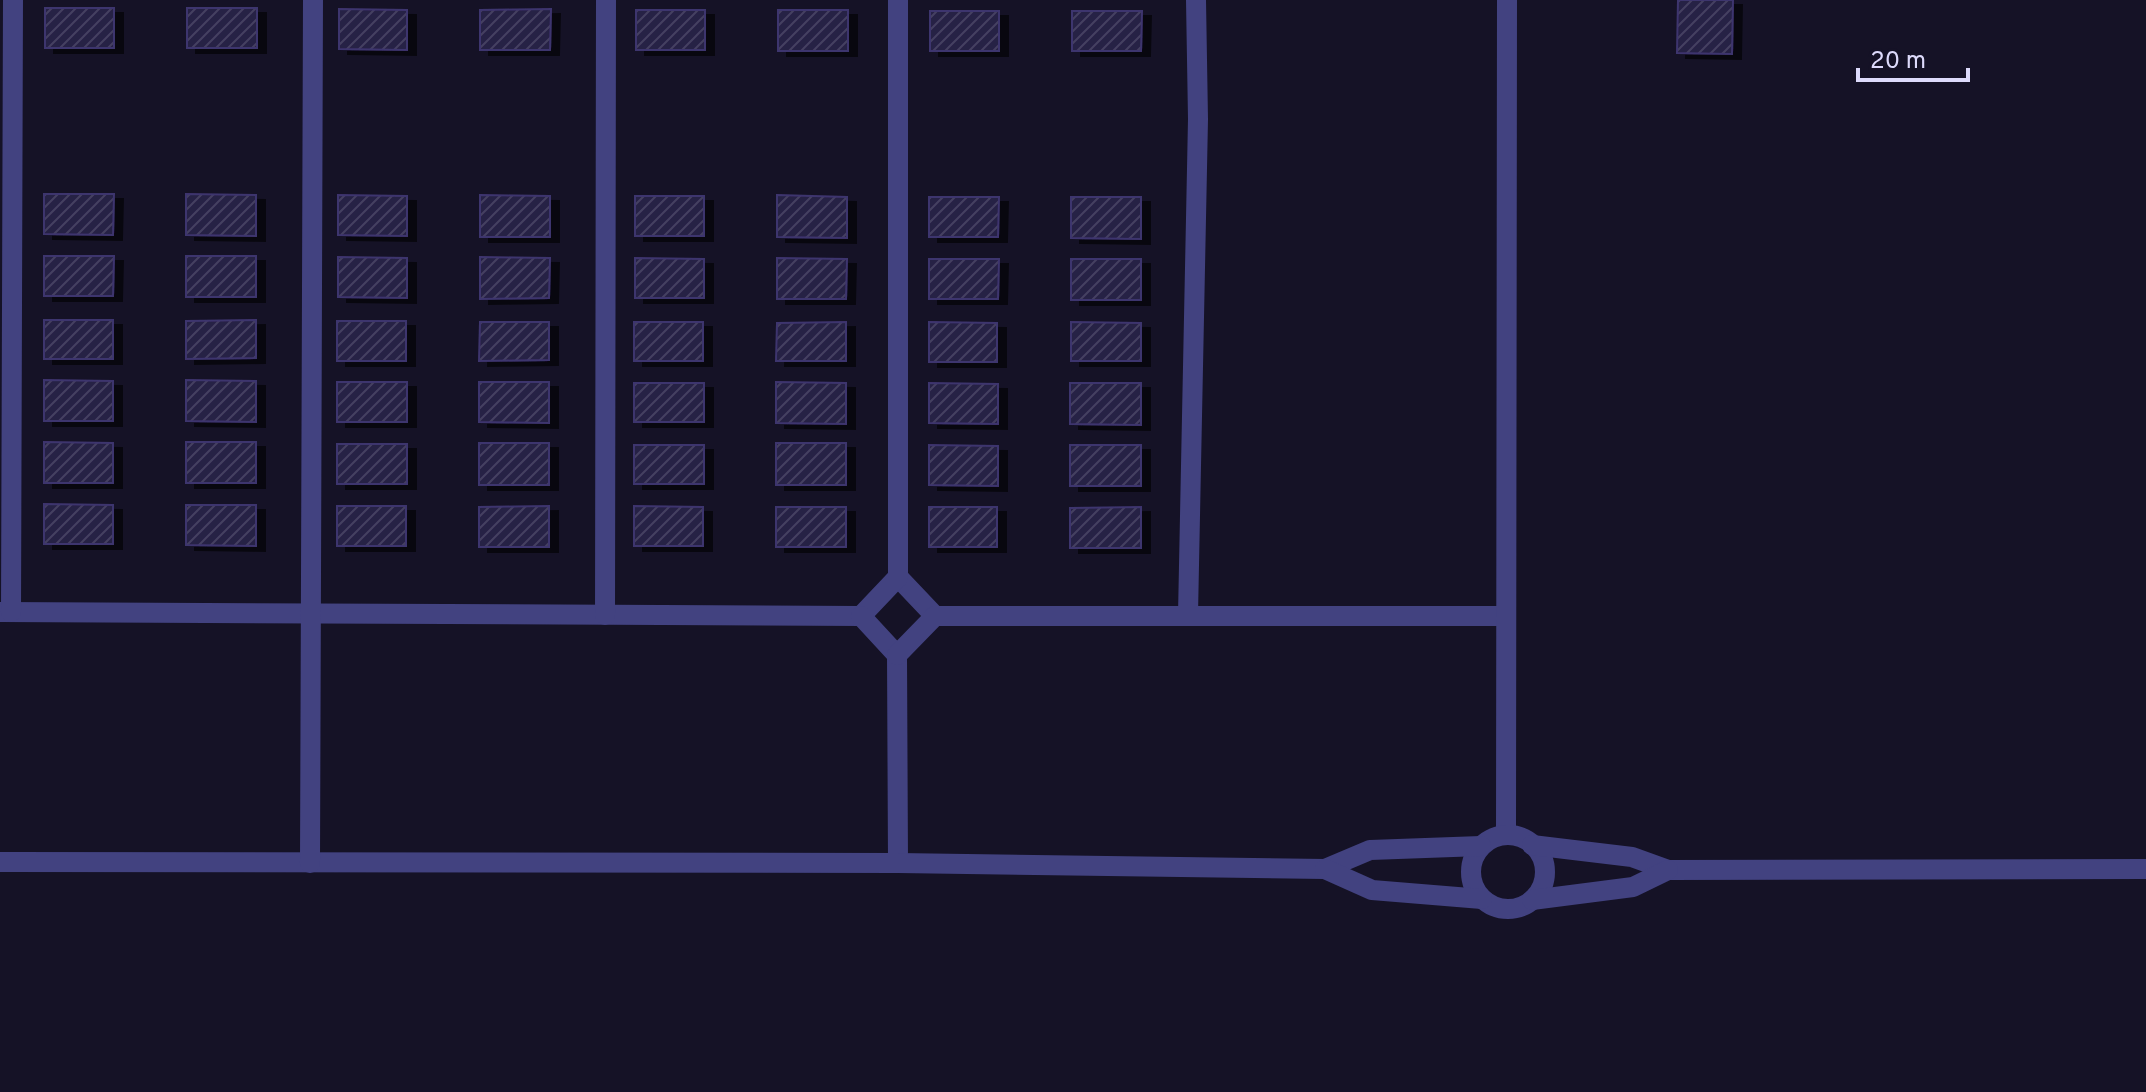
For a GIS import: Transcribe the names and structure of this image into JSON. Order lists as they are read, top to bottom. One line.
{"scale_bar":"20 m"}
